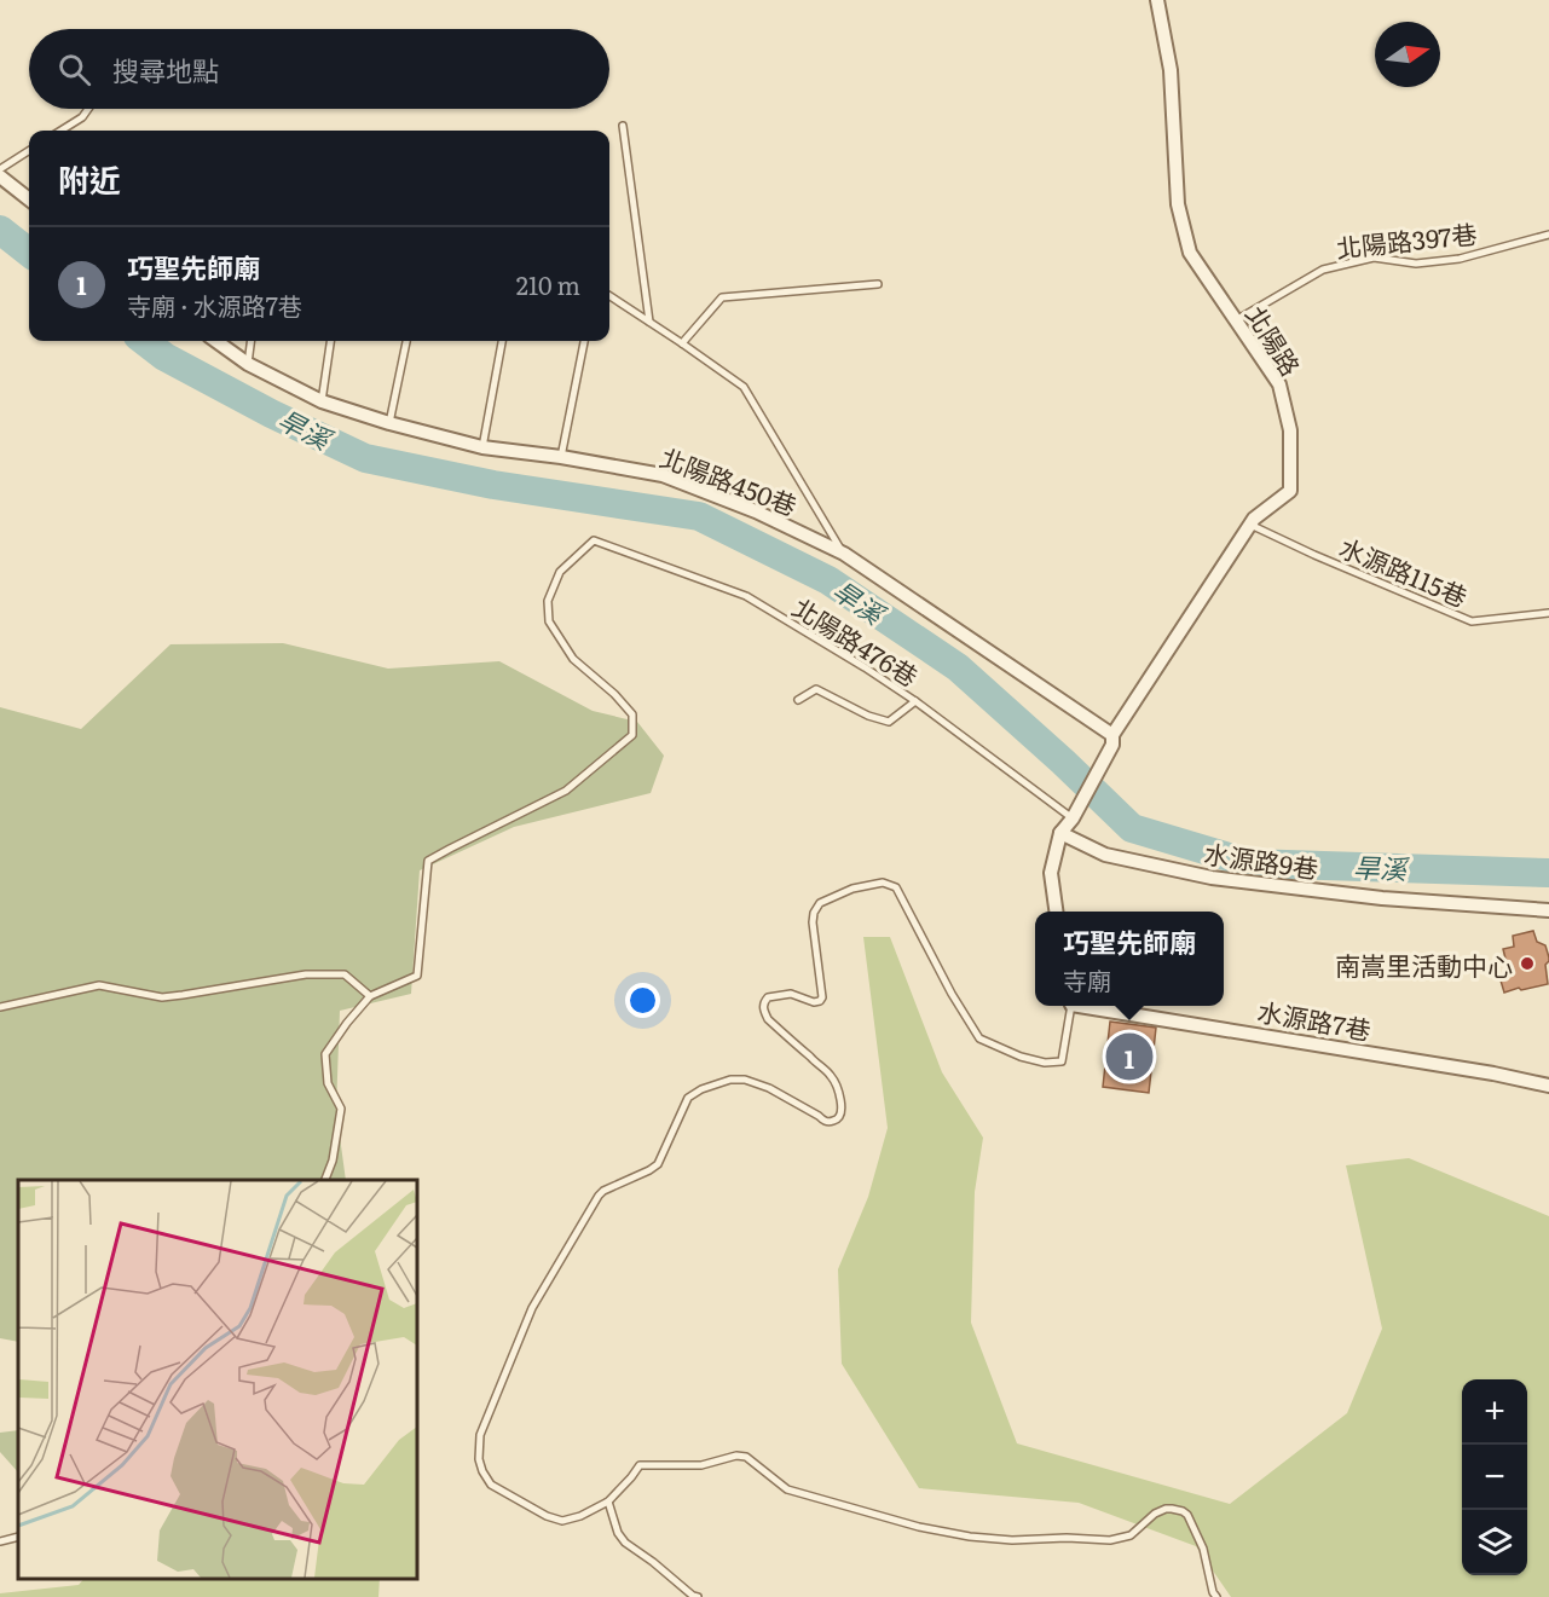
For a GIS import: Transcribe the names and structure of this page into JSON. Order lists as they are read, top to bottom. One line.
{"streets":{"street":["北陽路","北陽路450巷","水源路9巷","水源路7巷"],"lane":["北陽路397巷","水源路115巷","北陽路476巷"]},"crossings":[["北陽路397巷","北陽路"],["北陽路","北陽路450巷"],["北陽路","水源路115巷"],["北陽路","北陽路476巷"]],"water":["旱溪"],"places":["南嵩里活動中心"],"north":"right","page":{"search":"搜尋地點","heading":"附近","list":[{"mark":"1","name":"巧聖先師廟","note":"寺廟 · 水源路7巷","value":"210 m"}],"popup":["巧聖先師廟","寺廟"],"pins":"1","map_buttons":["+","−"]}}
